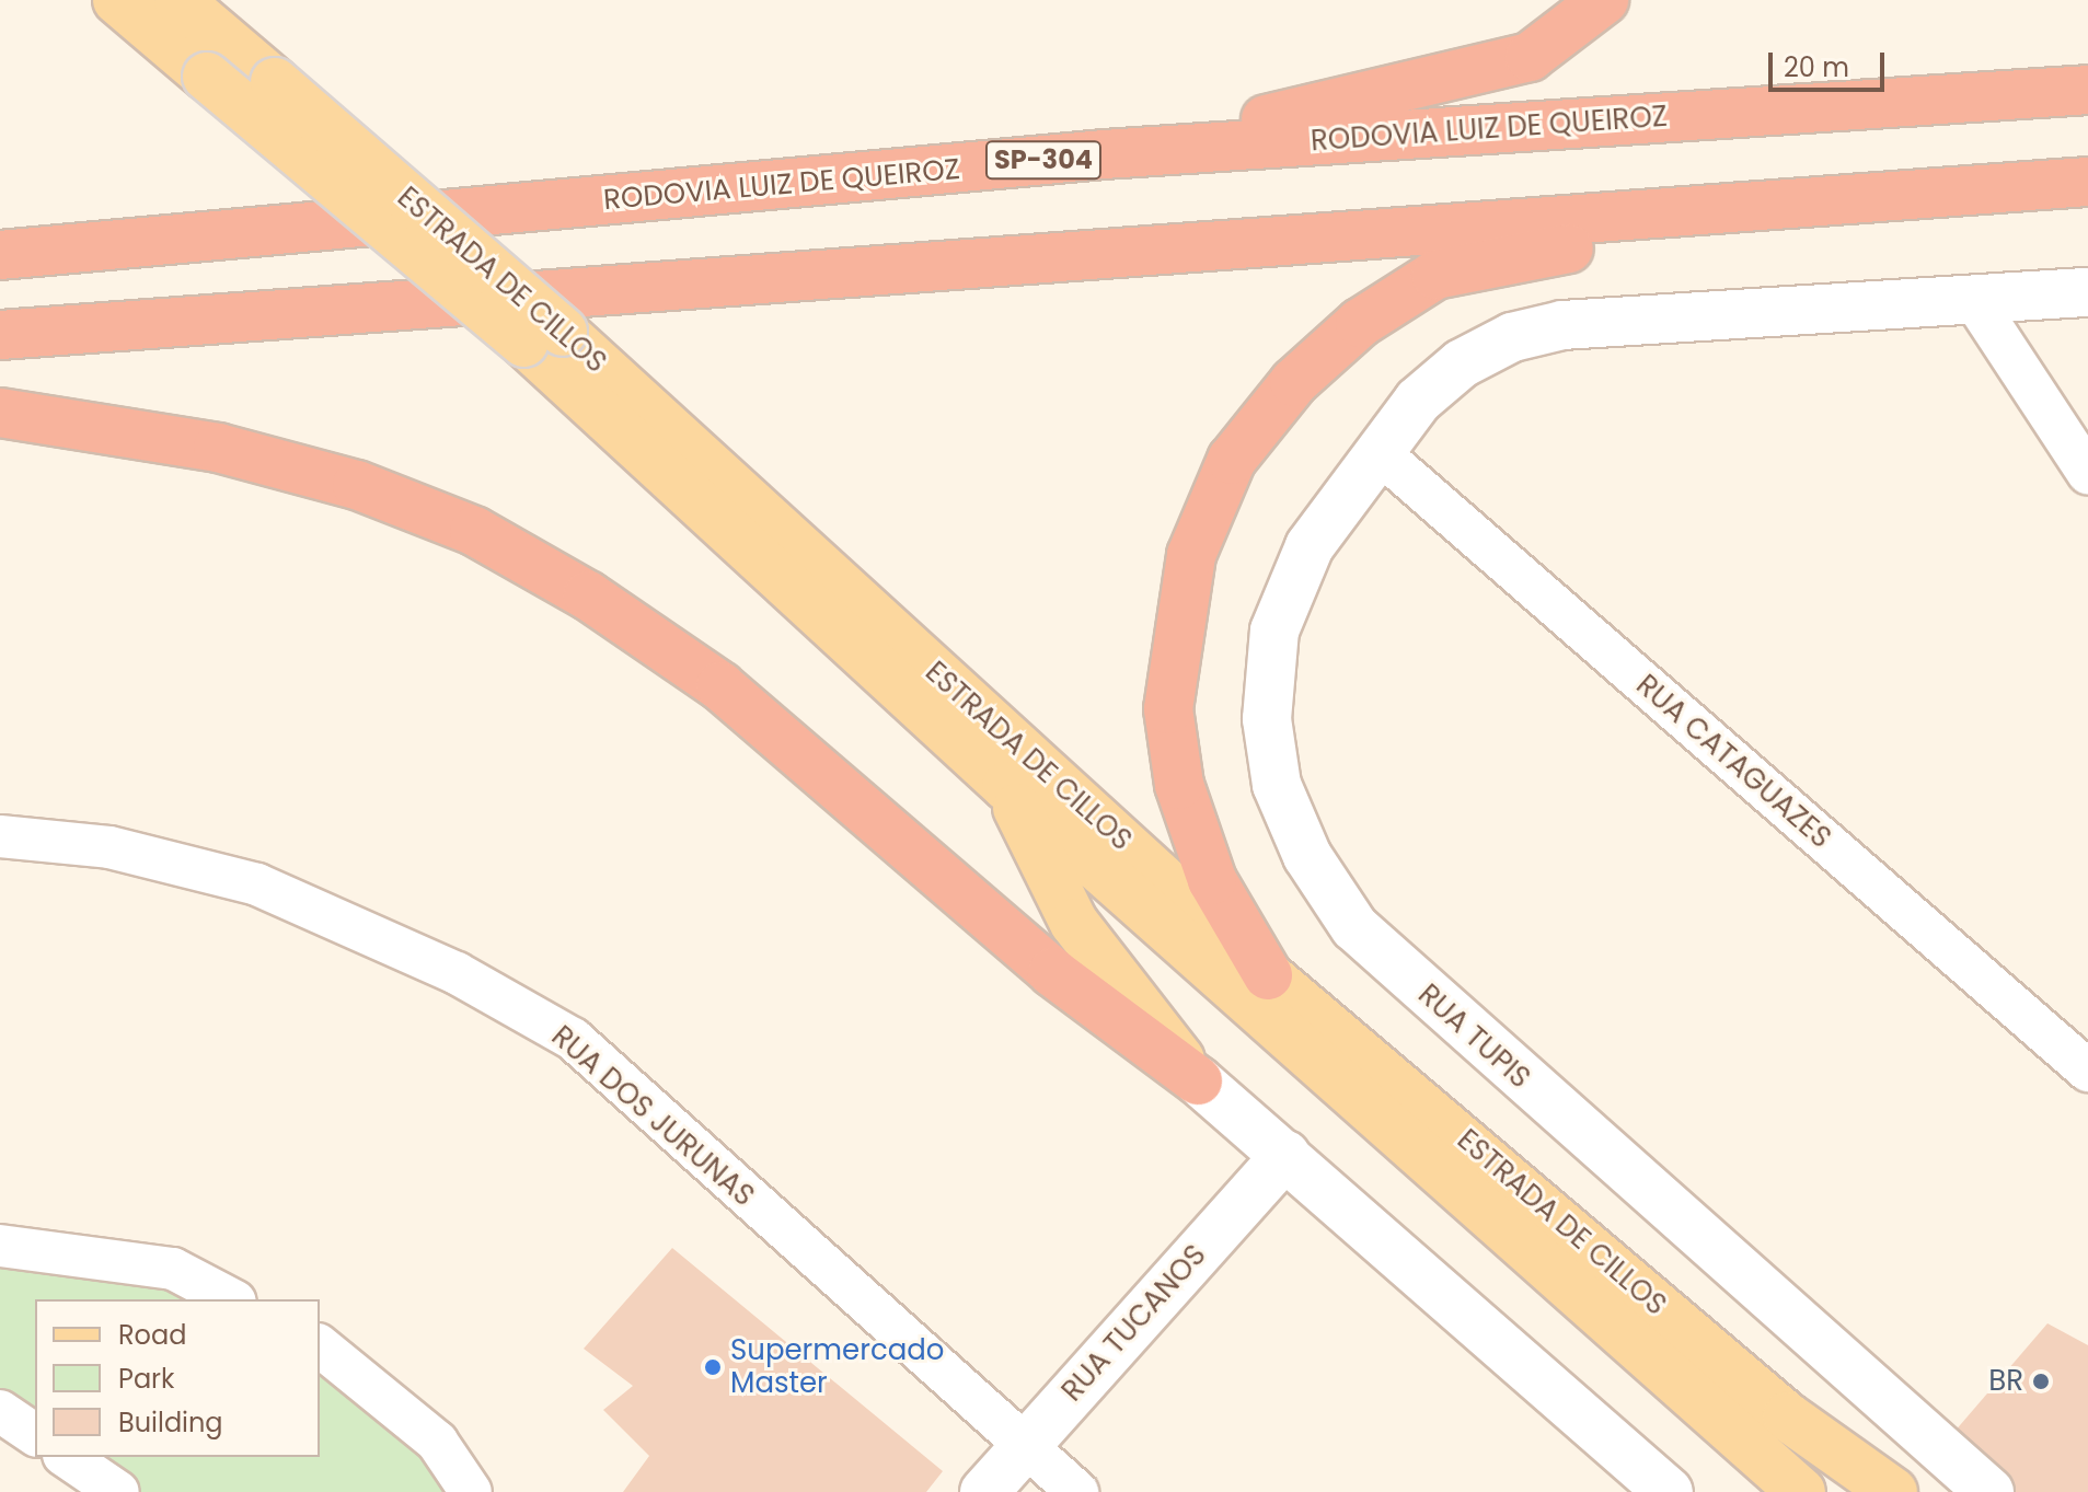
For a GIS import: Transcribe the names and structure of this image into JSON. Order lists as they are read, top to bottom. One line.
{"streets":{"highway":["RODOVIA LUIZ DE QUEIROZ","SP-304"],"main road":["ESTRADA DE CILLOS","RUA TUPIS","RUA TUCANOS"],"street":["RUA CATAGUAZES","RUA DOS JURUNAS"]},"crossings":[["RUA CATAGUAZES","RUA TUPIS"],["RUA DOS JURUNAS","RUA TUCANOS"]],"places":["Supermercado Master","BR"],"legend":["Road","Park","Building"],"scale_bar":"20 m"}
